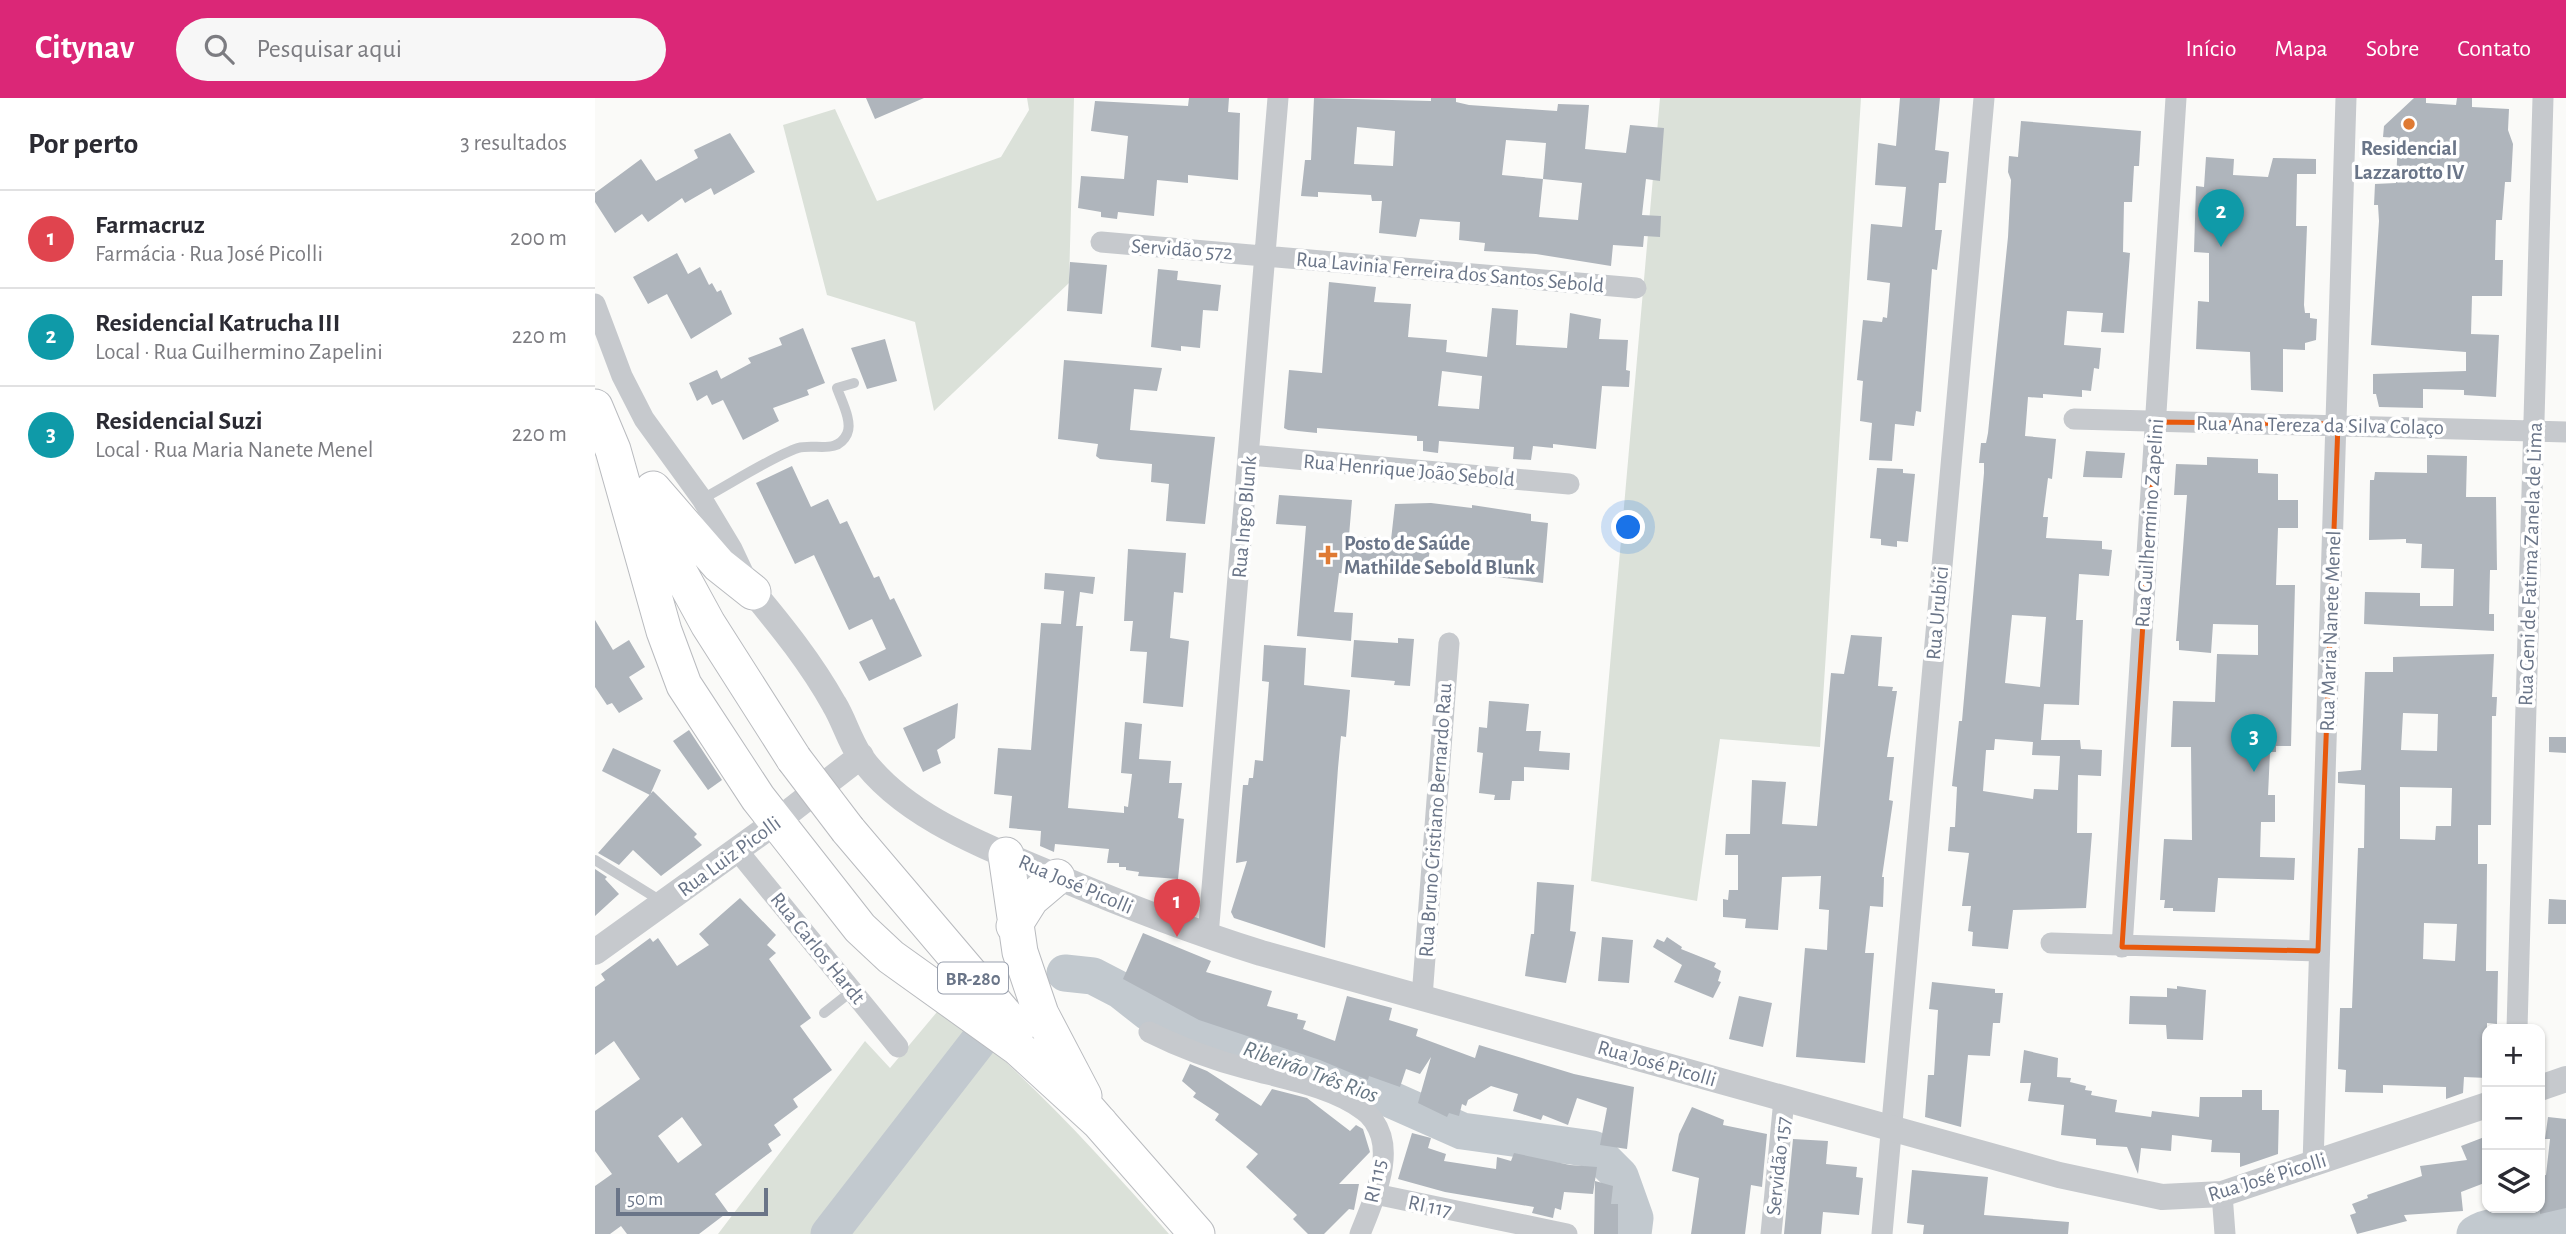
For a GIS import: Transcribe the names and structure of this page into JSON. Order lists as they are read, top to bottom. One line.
{"streets":{"highway":["BR-280"],"street":["Servidão 572","Rua Lavinia Ferreira dos Santos Sebold","Rua Ana Tereza da Silva Colaço","Rua Henrique João Sebold","Rua Ingo Blunk","Rua Guilhermino Zapelini","Rua Geni de Fatima Zanela de Lima","Rua Urubici","Rua Maria Nanete Menel","Rua Bruno Cristiano Bernardo Rau","Rua Luiz Picolli","Rua José Picolli","Rua Carlos Hardt","Servidão 157","RI 115","RI 117"]},"crossings":[["Servidão 572","Rua Lavinia Ferreira dos Santos Sebold"],["Servidão 572","Rua Ingo Blunk"],["Rua Lavinia Ferreira dos Santos Sebold","Rua Ingo Blunk"],["Rua Ana Tereza da Silva Colaço","Rua Guilhermino Zapelini"],["Rua Ana Tereza da Silva Colaço","Rua Geni de Fatima Zanela de Lima"],["Rua Ana Tereza da Silva Colaço","Rua Maria Nanete Menel"],["Rua Henrique João Sebold","Rua Ingo Blunk"],["Rua Ingo Blunk","Rua José Picolli"],["Rua Urubici","Rua José Picolli"],["Rua Maria Nanete Menel","Rua José Picolli"],["Rua Bruno Cristiano Bernardo Rau","Rua José Picolli"],["Rua Luiz Picolli","Rua José Picolli"],["Rua Luiz Picolli","Rua Carlos Hardt"],["Rua José Picolli","Servidão 157"],["RI 115","RI 117"]],"water":["Ribeirão Três Rios"],"places":{"other":["Residencial Lazzarotto IV"],"health":["Posto de Saúde Mathilde Sebold Blunk"]},"scale_bar":"50 m","page":{"header":"Citynav","search":"Pesquisar aqui","nav":["Início","Mapa","Sobre","Contato"],"heading":["Por perto","3 resultados"],"list":[{"mark":"1","name":"Farmacruz","note":"Farmácia · Rua José Picolli","value":"200 m"},{"mark":"2","name":"Residencial Katrucha III","note":"Local · Rua Guilhermino Zapelini","value":"220 m"},{"mark":"3","name":"Residencial Suzi","note":"Local · Rua Maria Nanete Menel","value":"220 m"}],"pins":["2","3","1"],"map_buttons":["+","−"],"scale":"50 m"}}
